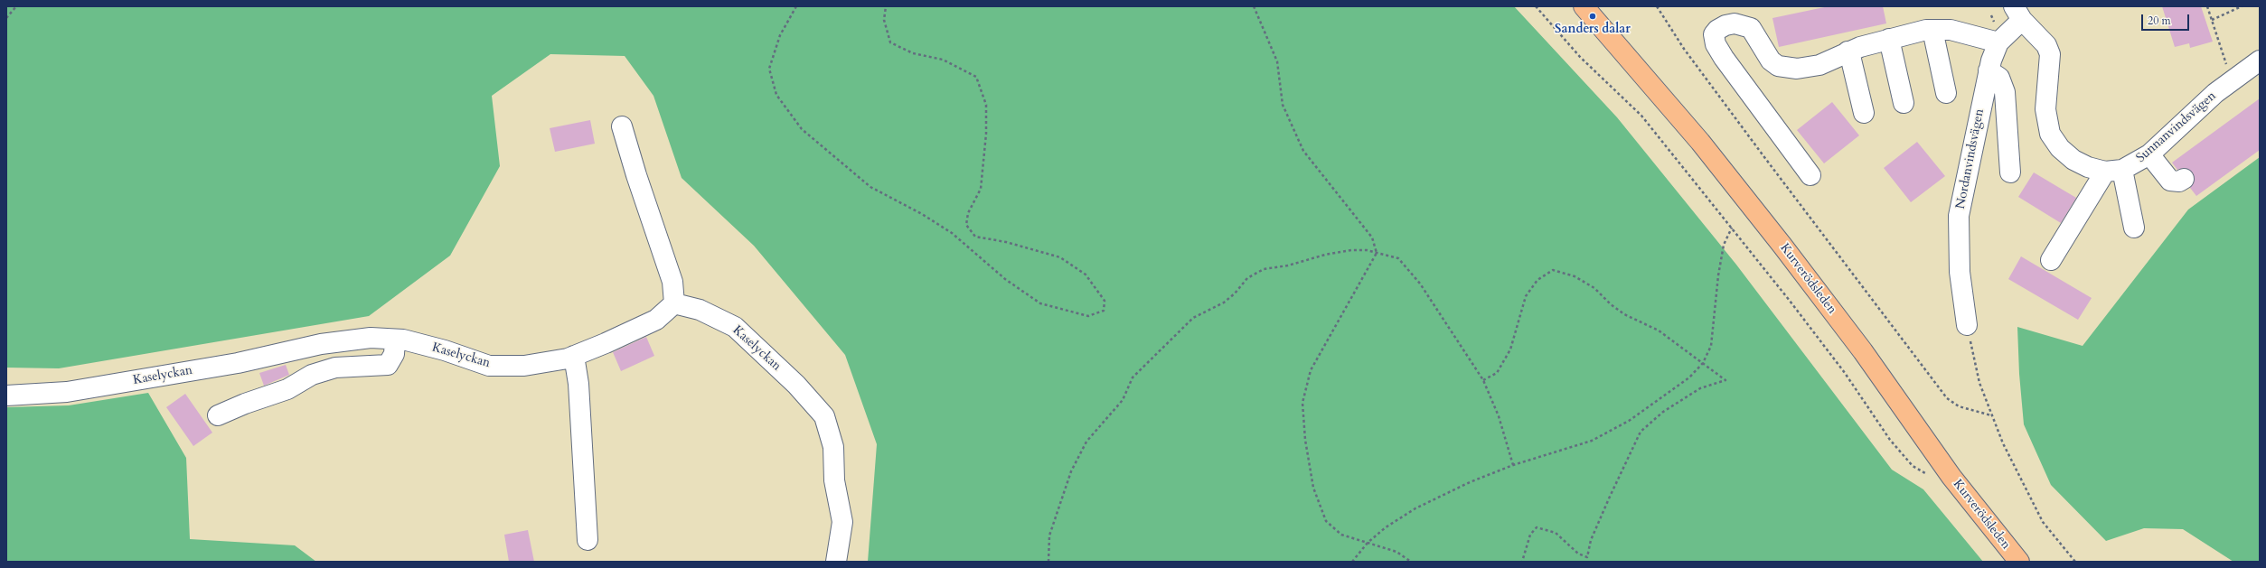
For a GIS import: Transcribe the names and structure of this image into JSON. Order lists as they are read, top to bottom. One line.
{"streets":{"main road":["Kurverödsleden"],"street":["Sunnanvindsvägen","Nordanvindsvägen","Kaselyckan"]},"places":["Sanders dalar"],"scale_bar":"20 m"}
